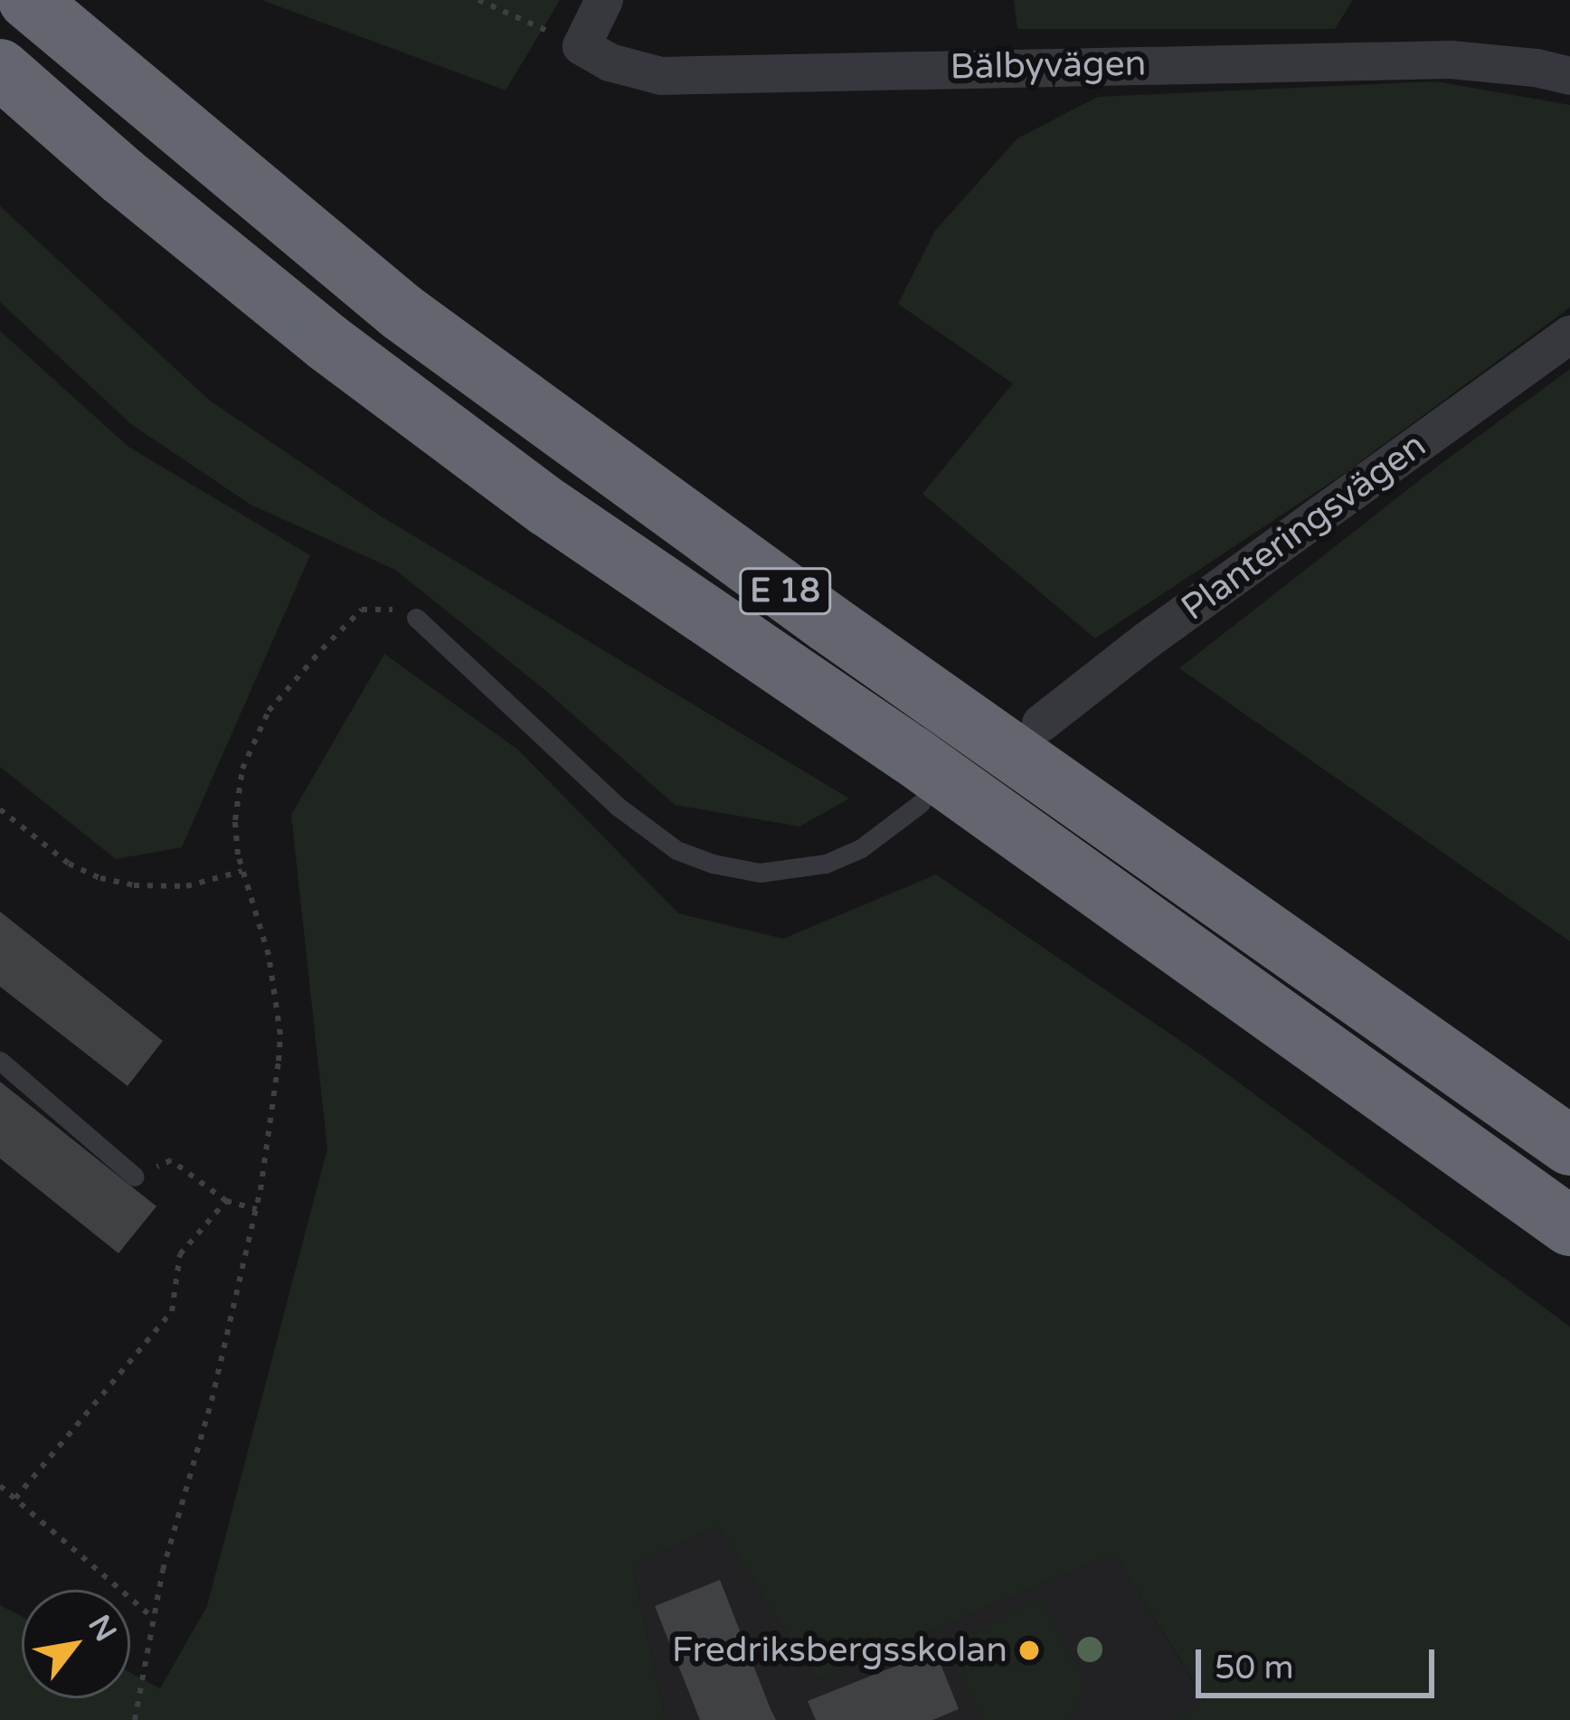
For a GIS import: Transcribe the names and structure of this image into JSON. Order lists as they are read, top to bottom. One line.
{"streets":{"highway":["E 18"],"street":["Bälbyvägen","Planteringsvägen"]},"places":["Fredriksbergsskolan"],"scale_bar":"50 m","north":"top right"}
